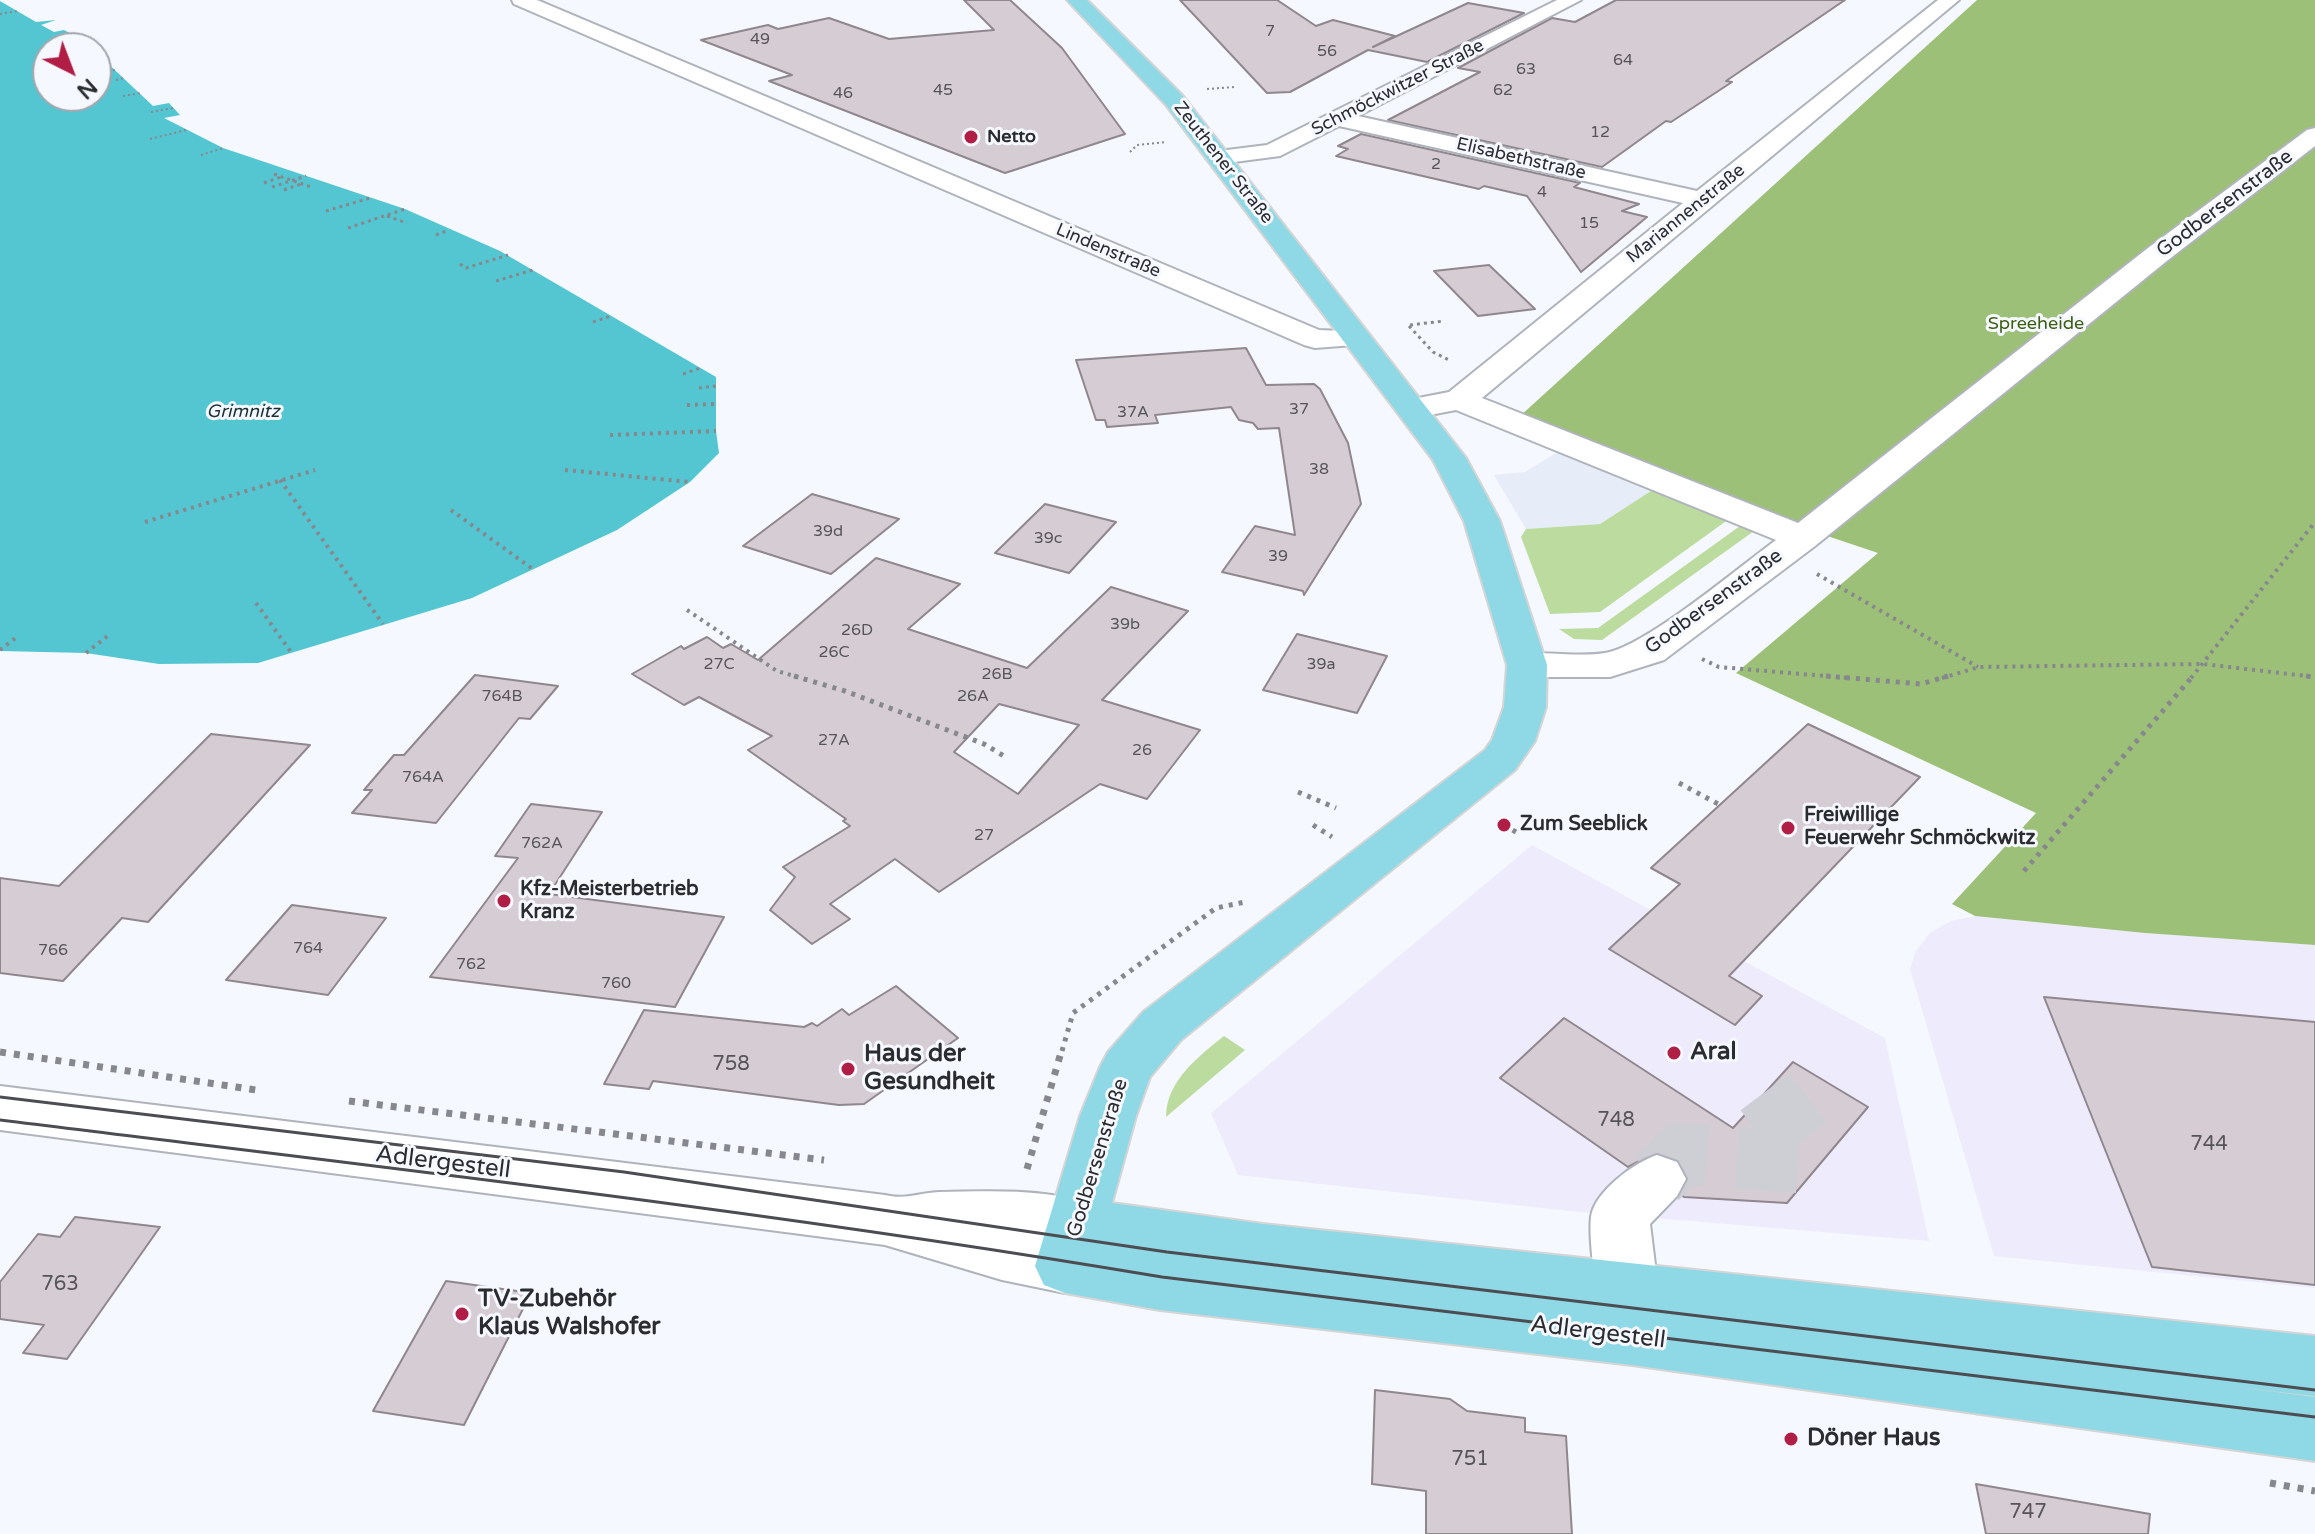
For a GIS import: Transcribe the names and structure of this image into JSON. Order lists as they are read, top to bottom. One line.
{"streets":{"main road":["Zeuthener Straße","Godbersenstraße","Adlergestell"],"street":["Schmöckwitzer Straße","Elisabethstraße","Mariannenstraße","Lindenstraße"]},"crossings":[["Schmöckwitzer Straße","Elisabethstraße"],["Schmöckwitzer Straße","Zeuthener Straße"],["Elisabethstraße","Mariannenstraße"],["Zeuthener Straße","Lindenstraße"],["Godbersenstraße","Adlergestell"]],"water":["Grimnitz"],"parks":["Spreeheide"],"places":["Netto","Zum Seeblick","Freiwillige Feuerwehr Schmöckwitz","Kfz-Meisterbetrieb Kranz","Aral","Haus der Gesundheit","TV-Zubehör Klaus Walshofer","Döner Haus"],"house_numbers":["7","49","56","64","63","45","62","46","12","2","4","15","37","37A","38","39d","39c","39","39b","26D","26C","27C","39a","26B","764B","26A","27A","26","764A","27","762A","764","766","762","760","758","748","744","763","751","747"],"north":"bottom right"}
